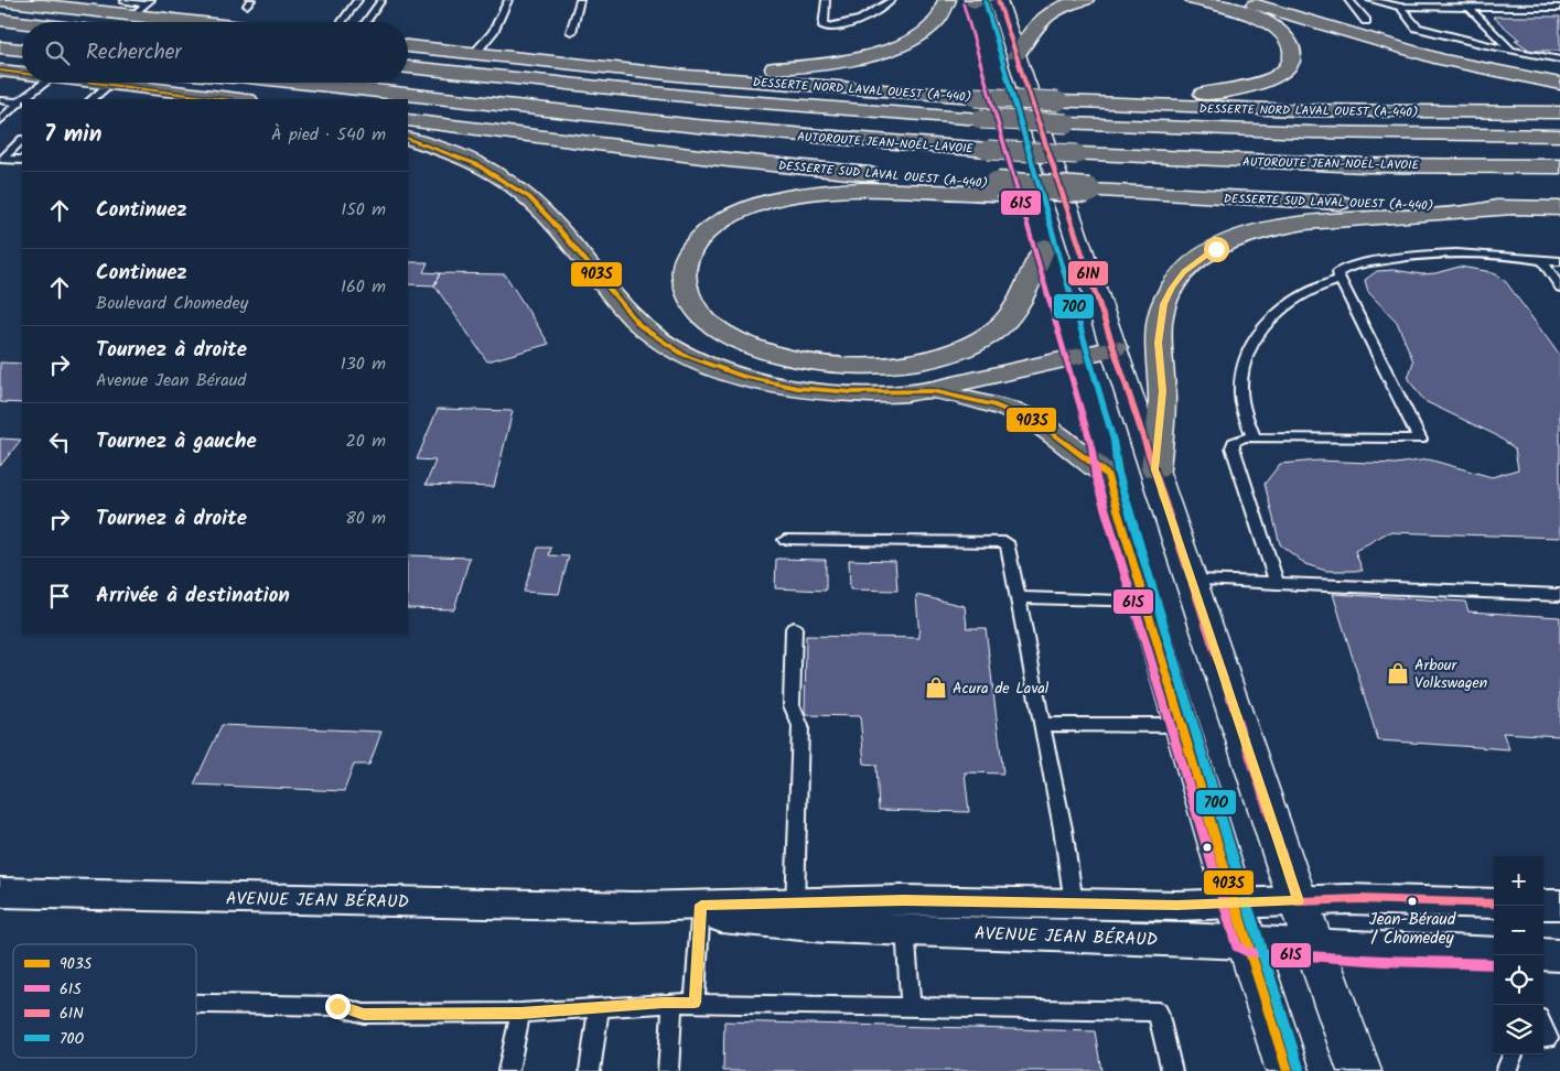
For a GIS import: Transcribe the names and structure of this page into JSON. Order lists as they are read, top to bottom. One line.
{"streets":{"main road":["DESSERTE NORD LAVAL OUEST (A-440)","AUTOROUTE JEAN-NOËL-LAVOIE","DESSERTE SUD LAVAL OUEST (A-440)"],"street":["AVENUE JEAN BÉRAUD"]},"places":{"shop":["Arbour Volkswagen","Acura de Laval"],"other":["Jean-Béraud / Chomedey"]},"lines":["transit line 61N","transit line 70O","transit line 61S","transit line 903S"],"legend":["903S","61S","61N","70O"],"page":{"search":"Rechercher","heading":["7 min","À pied · 540 m"],"list":[["Continuez","150 m"],["Continuez","Boulevard Chomedey","160 m"],["Tournez à droite","Avenue Jean Béraud","130 m"],["Tournez à gauche","20 m"],["Tournez à droite","80 m"],"Arrivée à destination"],"map_buttons":["+","−"]}}
